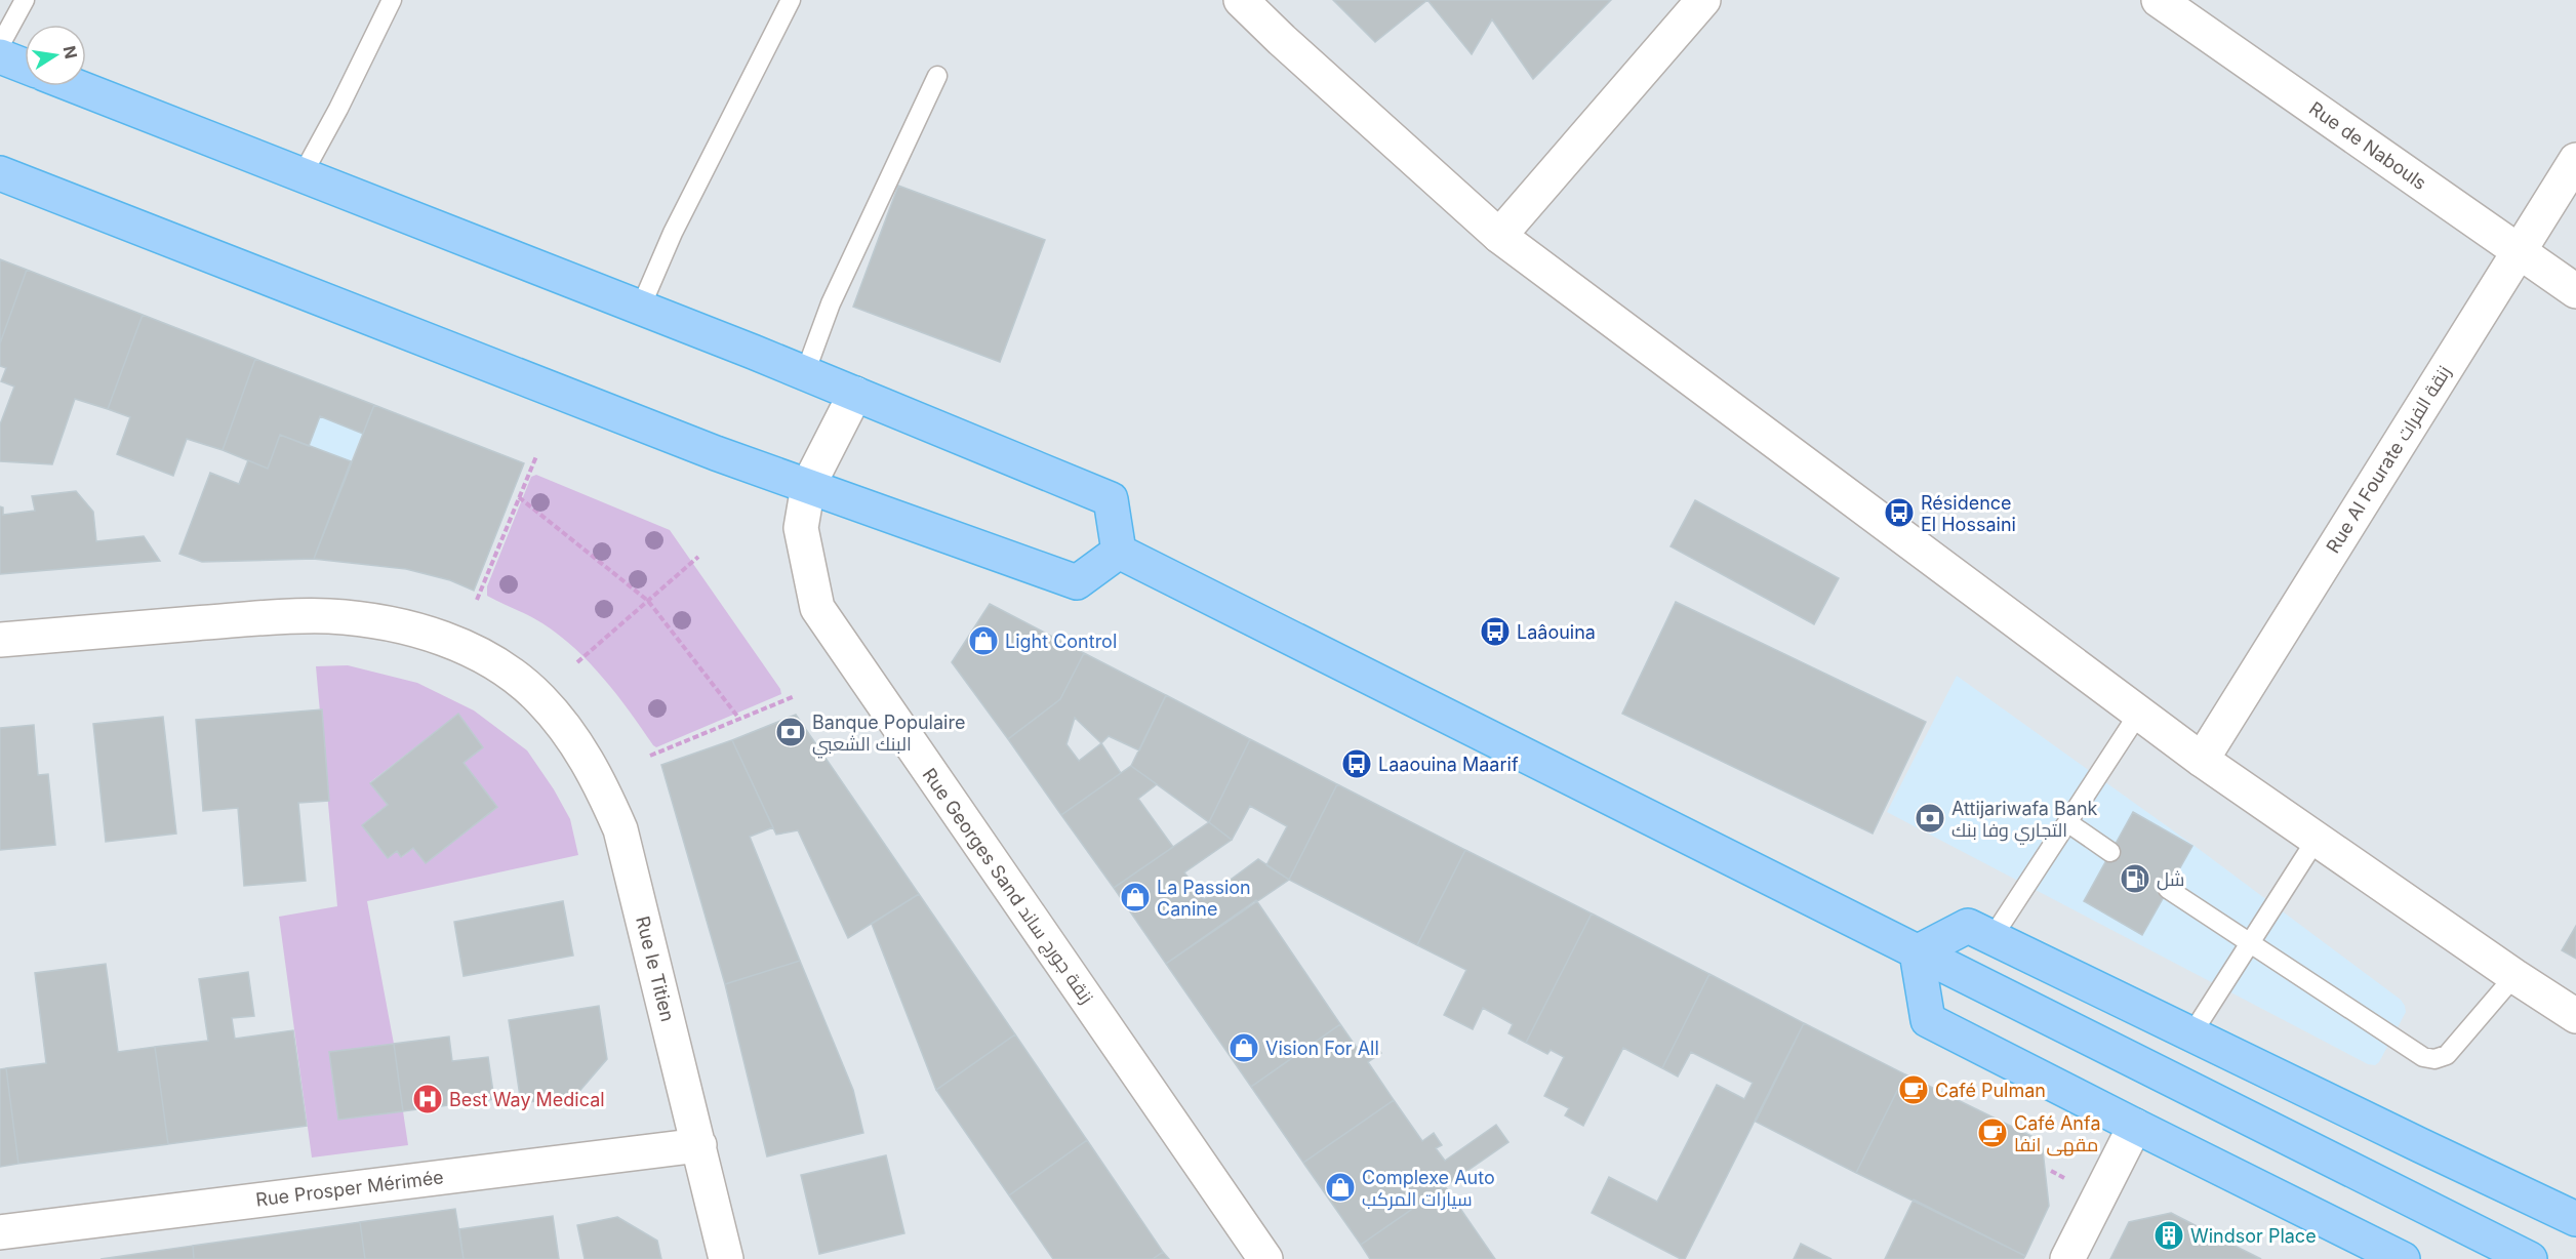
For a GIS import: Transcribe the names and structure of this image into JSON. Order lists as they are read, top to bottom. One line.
{"streets":{"street":["Rue de Nabouls","Rue Al Fourate زنقة الفرات","Rue Georges Sand زنقة جورج ساند","Rue le Titien","Rue Prosper Mérimée"]},"crossings":[["Rue de Nabouls","Rue Al Fourate زنقة الفرات"],["Rue le Titien","Rue Prosper Mérimée"]],"places":{"bus stop":["Résidence El Hossaini","Laâouina","Laaouina Maarif"],"shop":["Light Control","La Passion Canine","Vision For All","Complexe Auto سيارات المركب"],"bank":["Banque Populaire البنك الشعبي","Attijariwafa Bank التجاري وفا بنك"],"fuel station":["شل"],"cafe":["Café Pulman","Café Anfa مقهى انفا"],"hospital":["Best Way Medical"],"building":["Windsor Place"]},"north":"right"}
